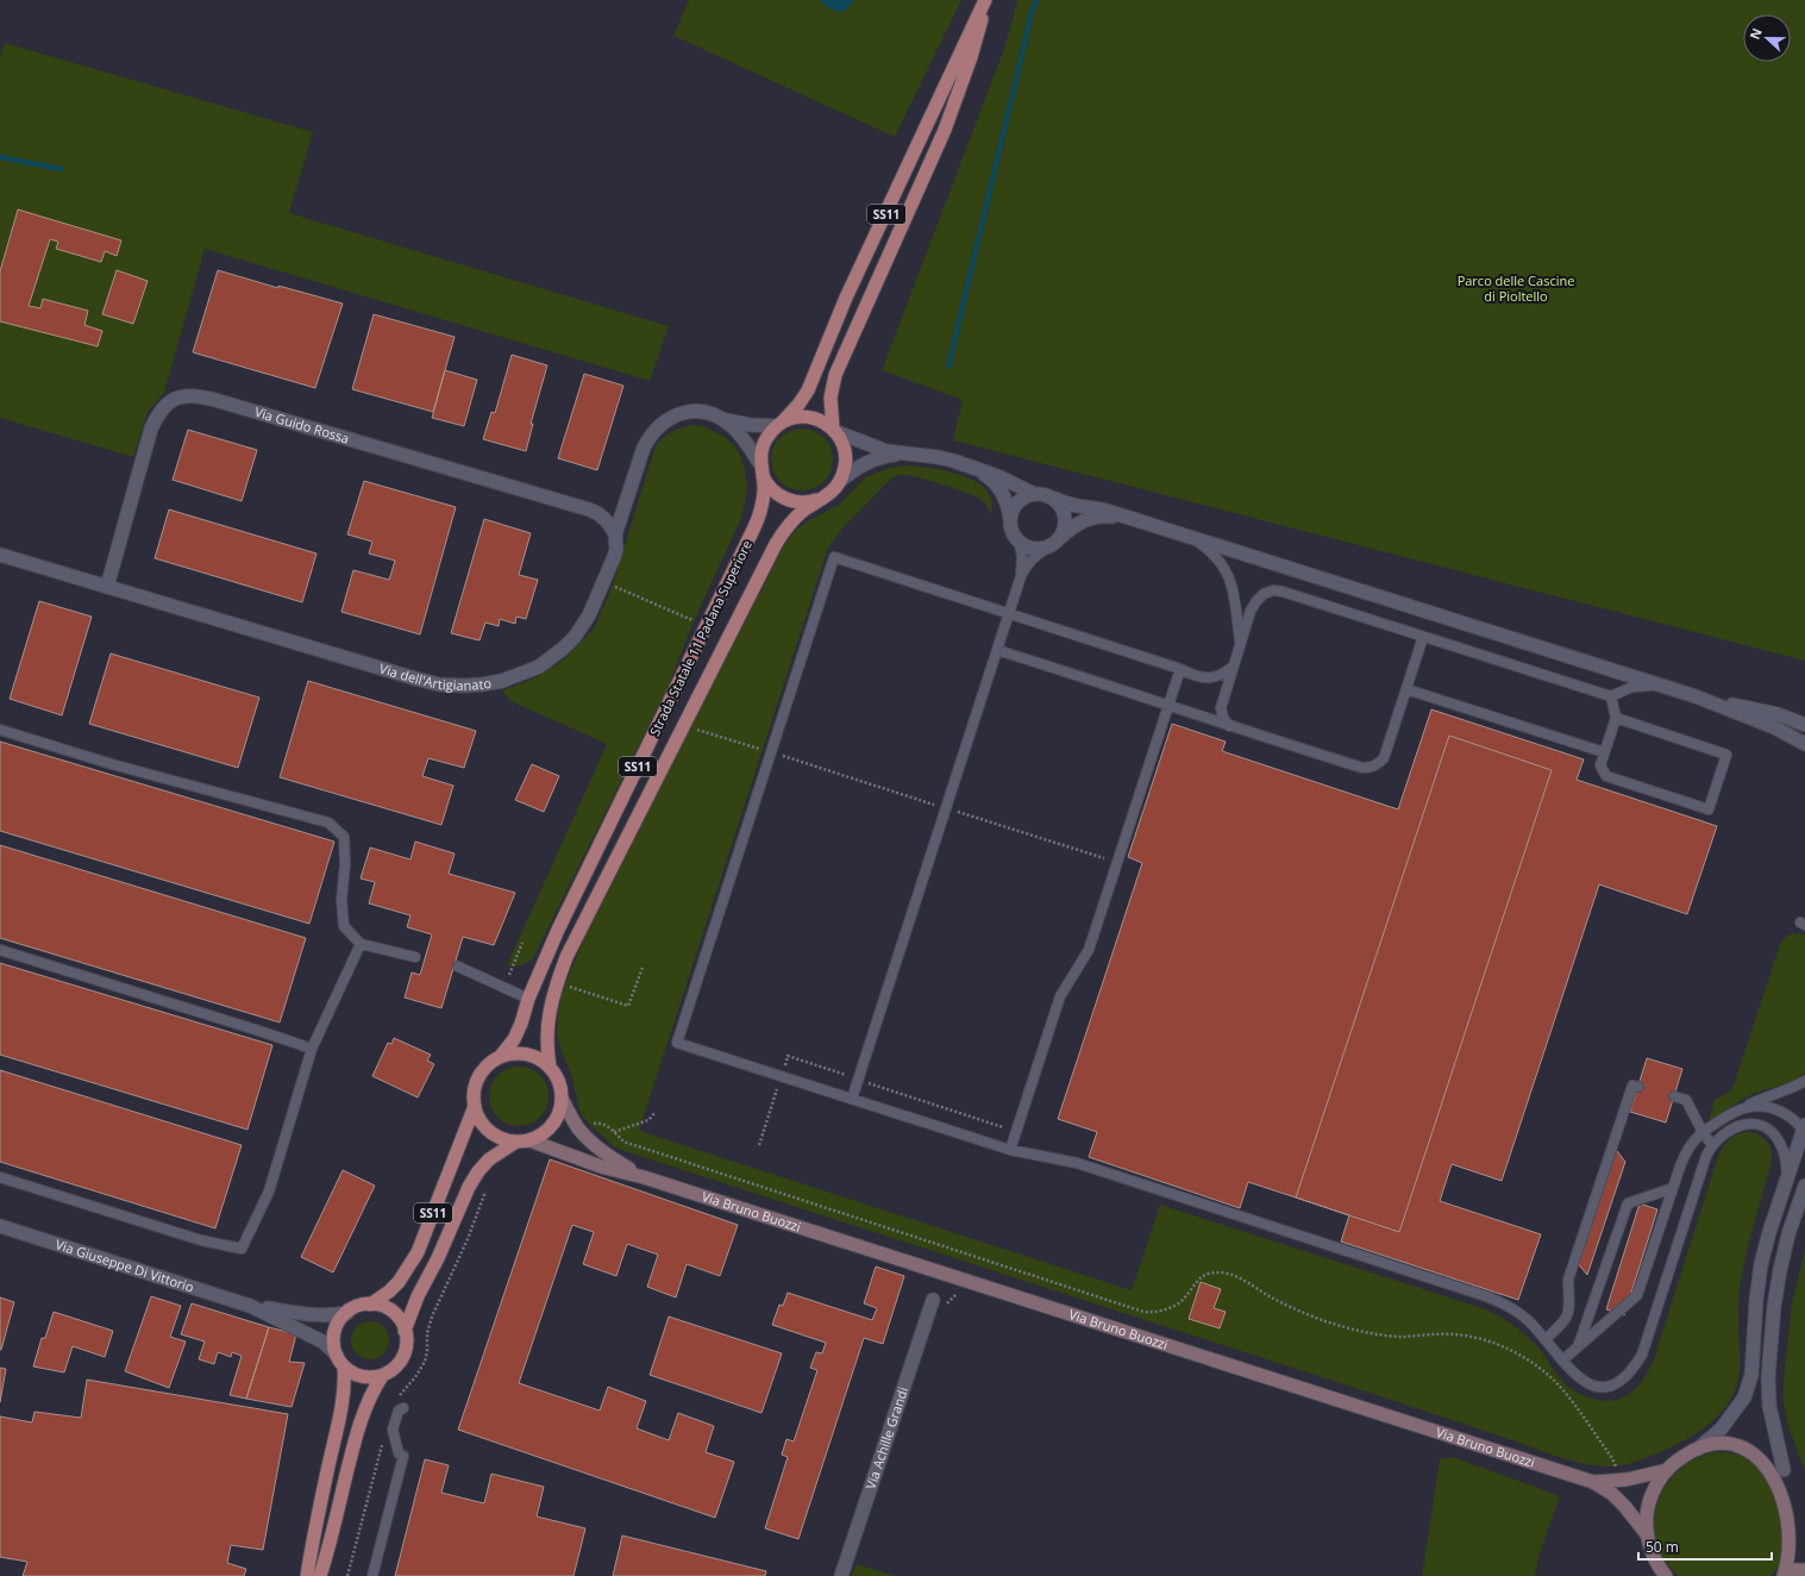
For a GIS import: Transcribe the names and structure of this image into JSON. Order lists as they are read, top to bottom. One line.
{"streets":{"main road":["SS11","Strada Statale 11 Padana Superiore","Via Bruno Buozzi"],"street":["Via Guido Rossa","Via dell'Artigianato","Via Giuseppe Di Vittorio","Via Achille Grandi"]},"crossings":[["SS11","Strada Statale 11 Padana Superiore"],["SS11","Via Bruno Buozzi"],["SS11","Via Giuseppe Di Vittorio"],["Via Guido Rossa","Via dell'Artigianato"],["Strada Statale 11 Padana Superiore","Via dell'Artigianato"],["Strada Statale 11 Padana Superiore","Via Bruno Buozzi"],["Strada Statale 11 Padana Superiore","Via Giuseppe Di Vittorio"]],"parks":["Parco delle Cascine di Pioltello"],"scale_bar":"50 m","north":"left"}
